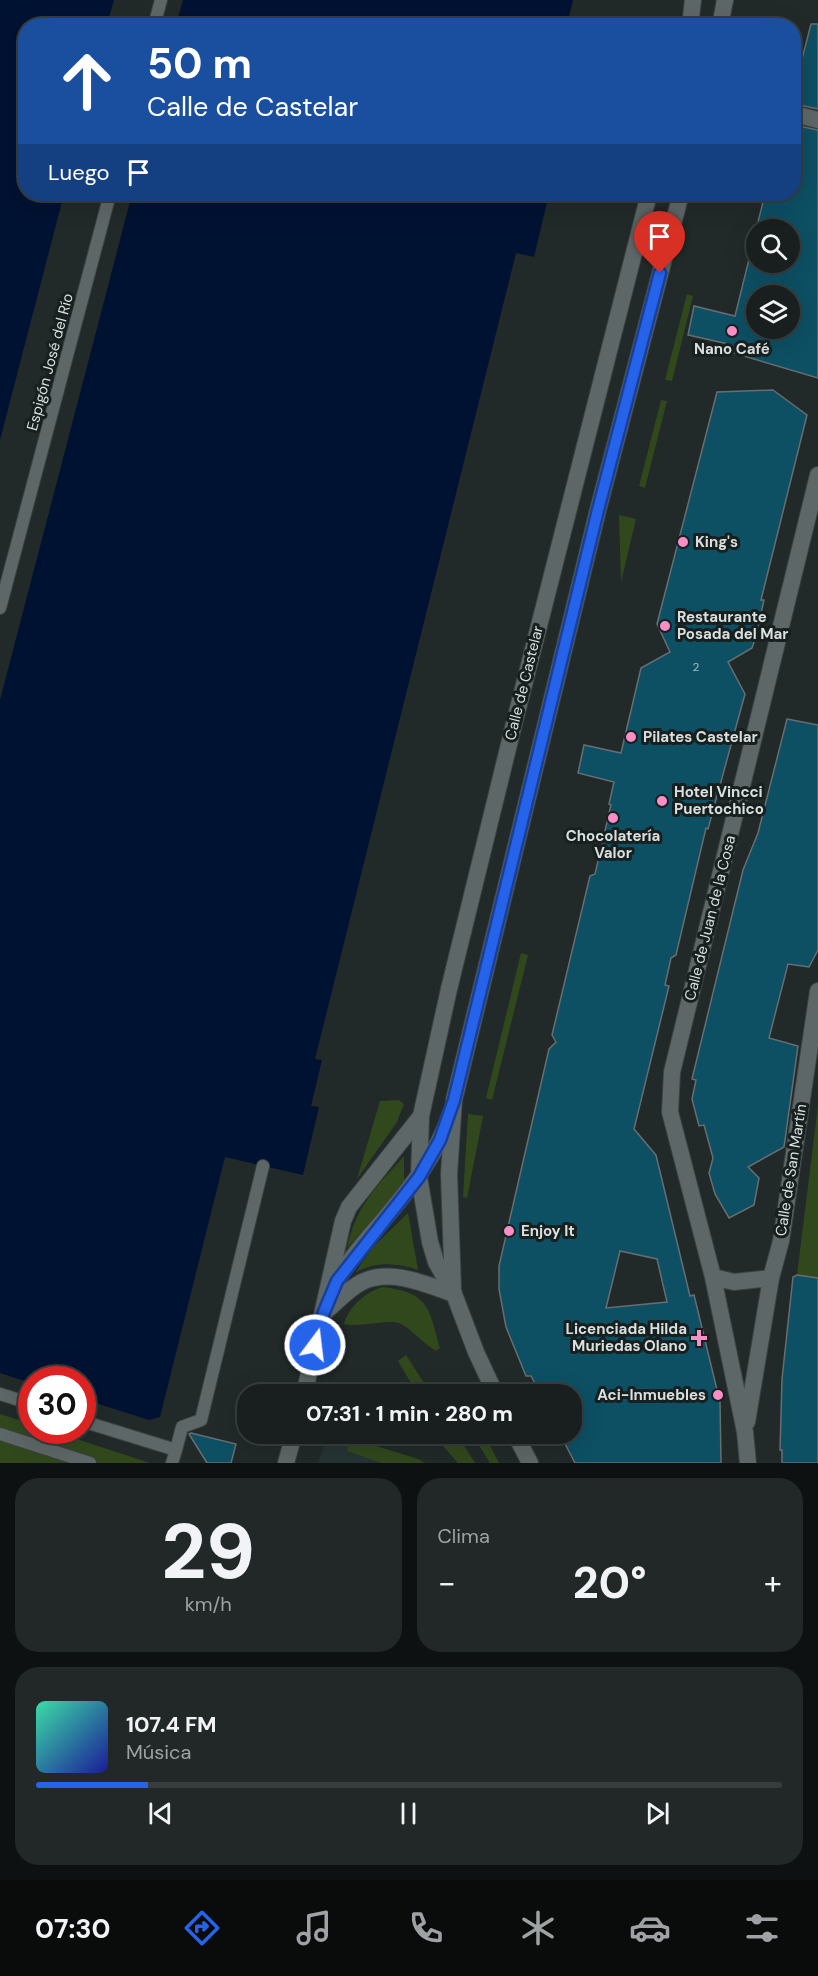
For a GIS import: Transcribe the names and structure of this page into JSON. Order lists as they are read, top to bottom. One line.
{"streets":{"main road":["Calle de Castelar","Calle de Juan de la Cosa","Calle de San Martín"],"lane":["Espigón José del Río"]},"crossings":[["Calle de Juan de la Cosa","Calle de San Martín"]],"places":{"other":["Nano Café","King's","Restaurante Posada del Mar","Pilates Castelar","Hotel Vincci Puertochico","Chocolatería Valor","Enjoy It","Aci-Inmuebles"],"health":["Licenciada Hilda Muriedas Olano"]},"house_numbers":["2"],"page":{"turn":["50 m","Calle de Castelar"],"then":"Luego","limit":"30","trip":"07:31 · 1 min · 280 m","tile":[["29","km/h"],"Clima"],"heat":["−","20°","+"],"song":["107.4 FM","Música"],"tabs":"07:30"}}
